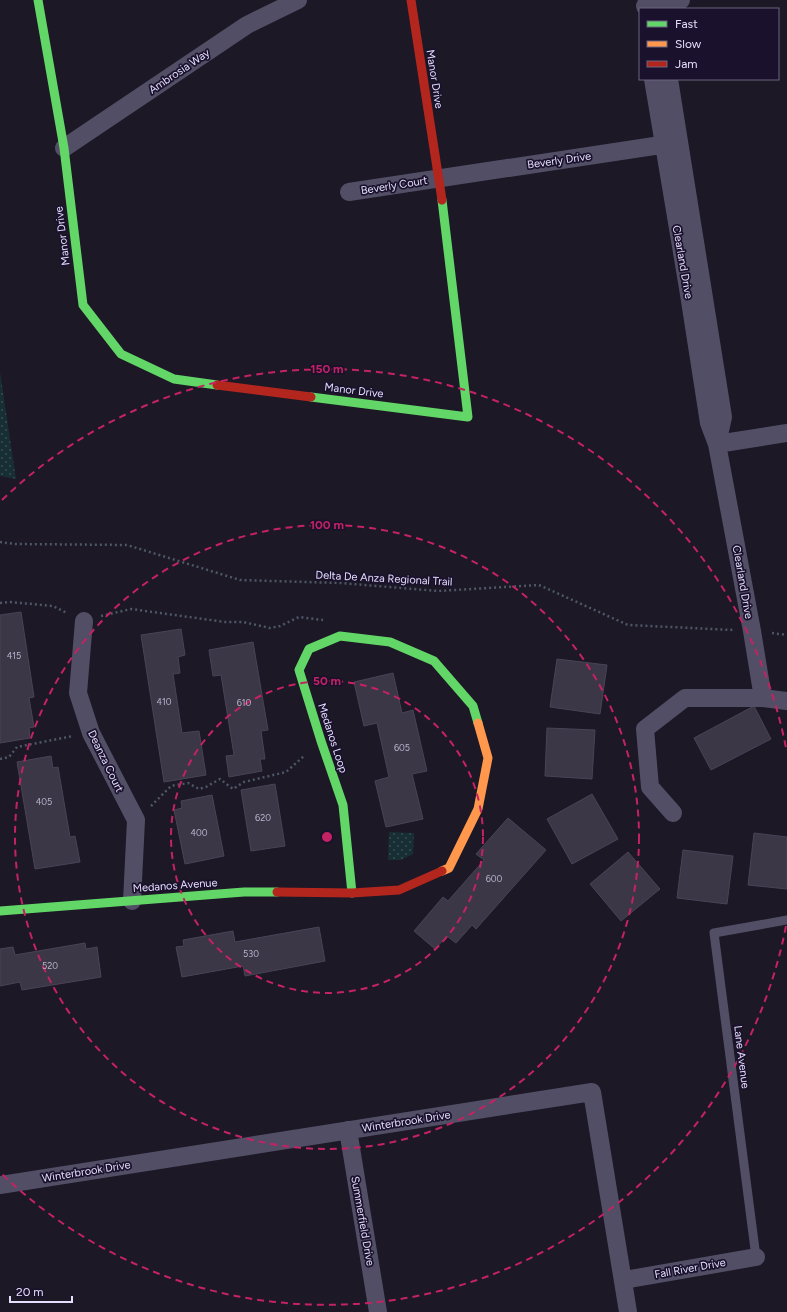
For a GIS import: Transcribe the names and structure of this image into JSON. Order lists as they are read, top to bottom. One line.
{"streets":{"street":["Ambrosia Way","Manor Drive","Beverly Drive","Beverly Court","Clearland Drive","Medanos Loop","Deanza Court","Medanos Avenue","Winterbrook Drive","Summerfield Drive","Fall River Drive"],"lane":["Lane Avenue"],"path":["Delta De Anza Regional Trail"]},"crossings":[["Ambrosia Way","Manor Drive"],["Manor Drive","Beverly Drive"],["Manor Drive","Beverly Court"],["Beverly Drive","Beverly Court"],["Beverly Drive","Clearland Drive"],["Clearland Drive","Delta De Anza Regional Trail"],["Medanos Loop","Medanos Avenue"],["Lane Avenue","Fall River Drive"],["Winterbrook Drive","Summerfield Drive"],["Winterbrook Drive","Fall River Drive"]],"house_numbers":["415","410","610","605","405","620","400","600","530","520"],"legend":["Fast","Slow","Jam"],"scale_bar":"20 m","rings":["150 m","100 m","50 m"]}
